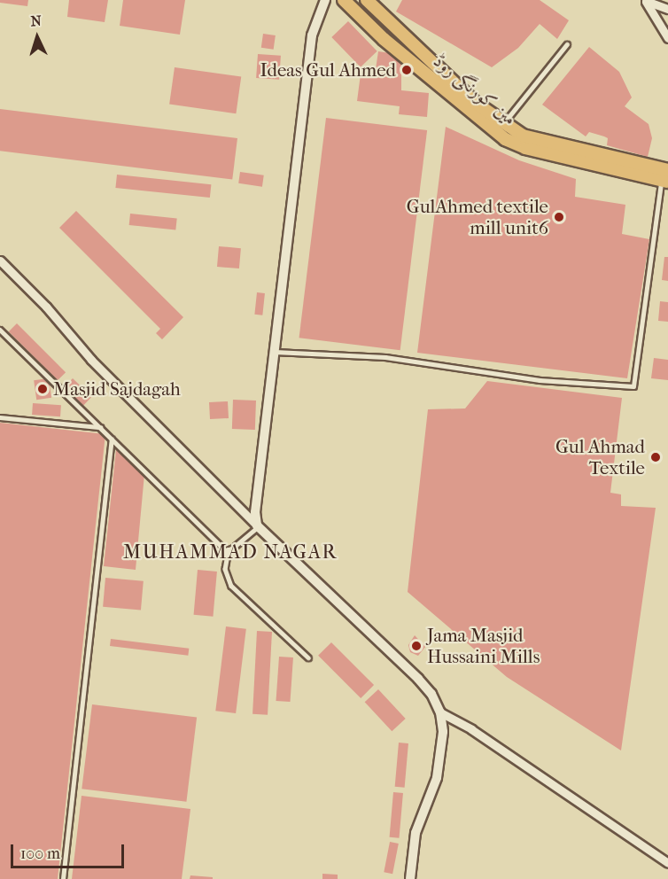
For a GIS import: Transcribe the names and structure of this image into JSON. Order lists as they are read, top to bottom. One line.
{"streets":{"main road":["مین کورنگی روڈ"]},"districts":["MUHAMMAD NAGAR"],"places":["Ideas Gul Ahmed","GulAhmed textile mill unit6","Masjid Sajdagah","Gul Ahmad Textile","Jama Masjid Hussaini Mills"],"scale_bar":"100 m","north":"top"}
